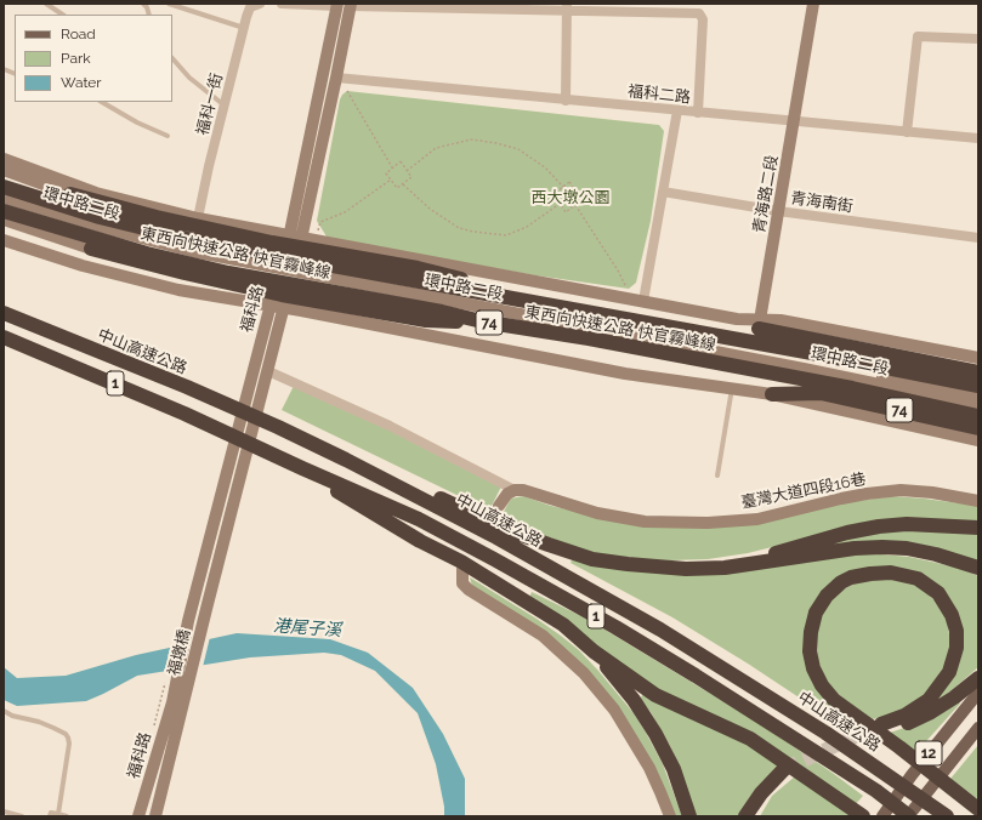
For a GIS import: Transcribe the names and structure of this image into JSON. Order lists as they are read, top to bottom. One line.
{"streets":{"highway":["東西向快速公路 快官霧峰線","74","中山高速公路","1"],"main road":["12"],"street":["福科二路","福科一街","青海路二段","青海南街","環中路二段","福科路","臺灣大道四段16巷","福墩橋"]},"crossings":[["福科二路","青海路二段"],["福科二路","福科路"],["福科一街","環中路二段"],["青海路二段","青海南街"],["青海路二段","環中路二段"],["環中路二段","東西向快速公路 快官霧峰線"],["環中路二段","福科路"],["東西向快速公路 快官霧峰線","74"],["福科路","福墩橋"],["1","12"]],"water":["港尾子溪"],"parks":["西大墩公園"],"legend":["Road","Park","Water"]}
